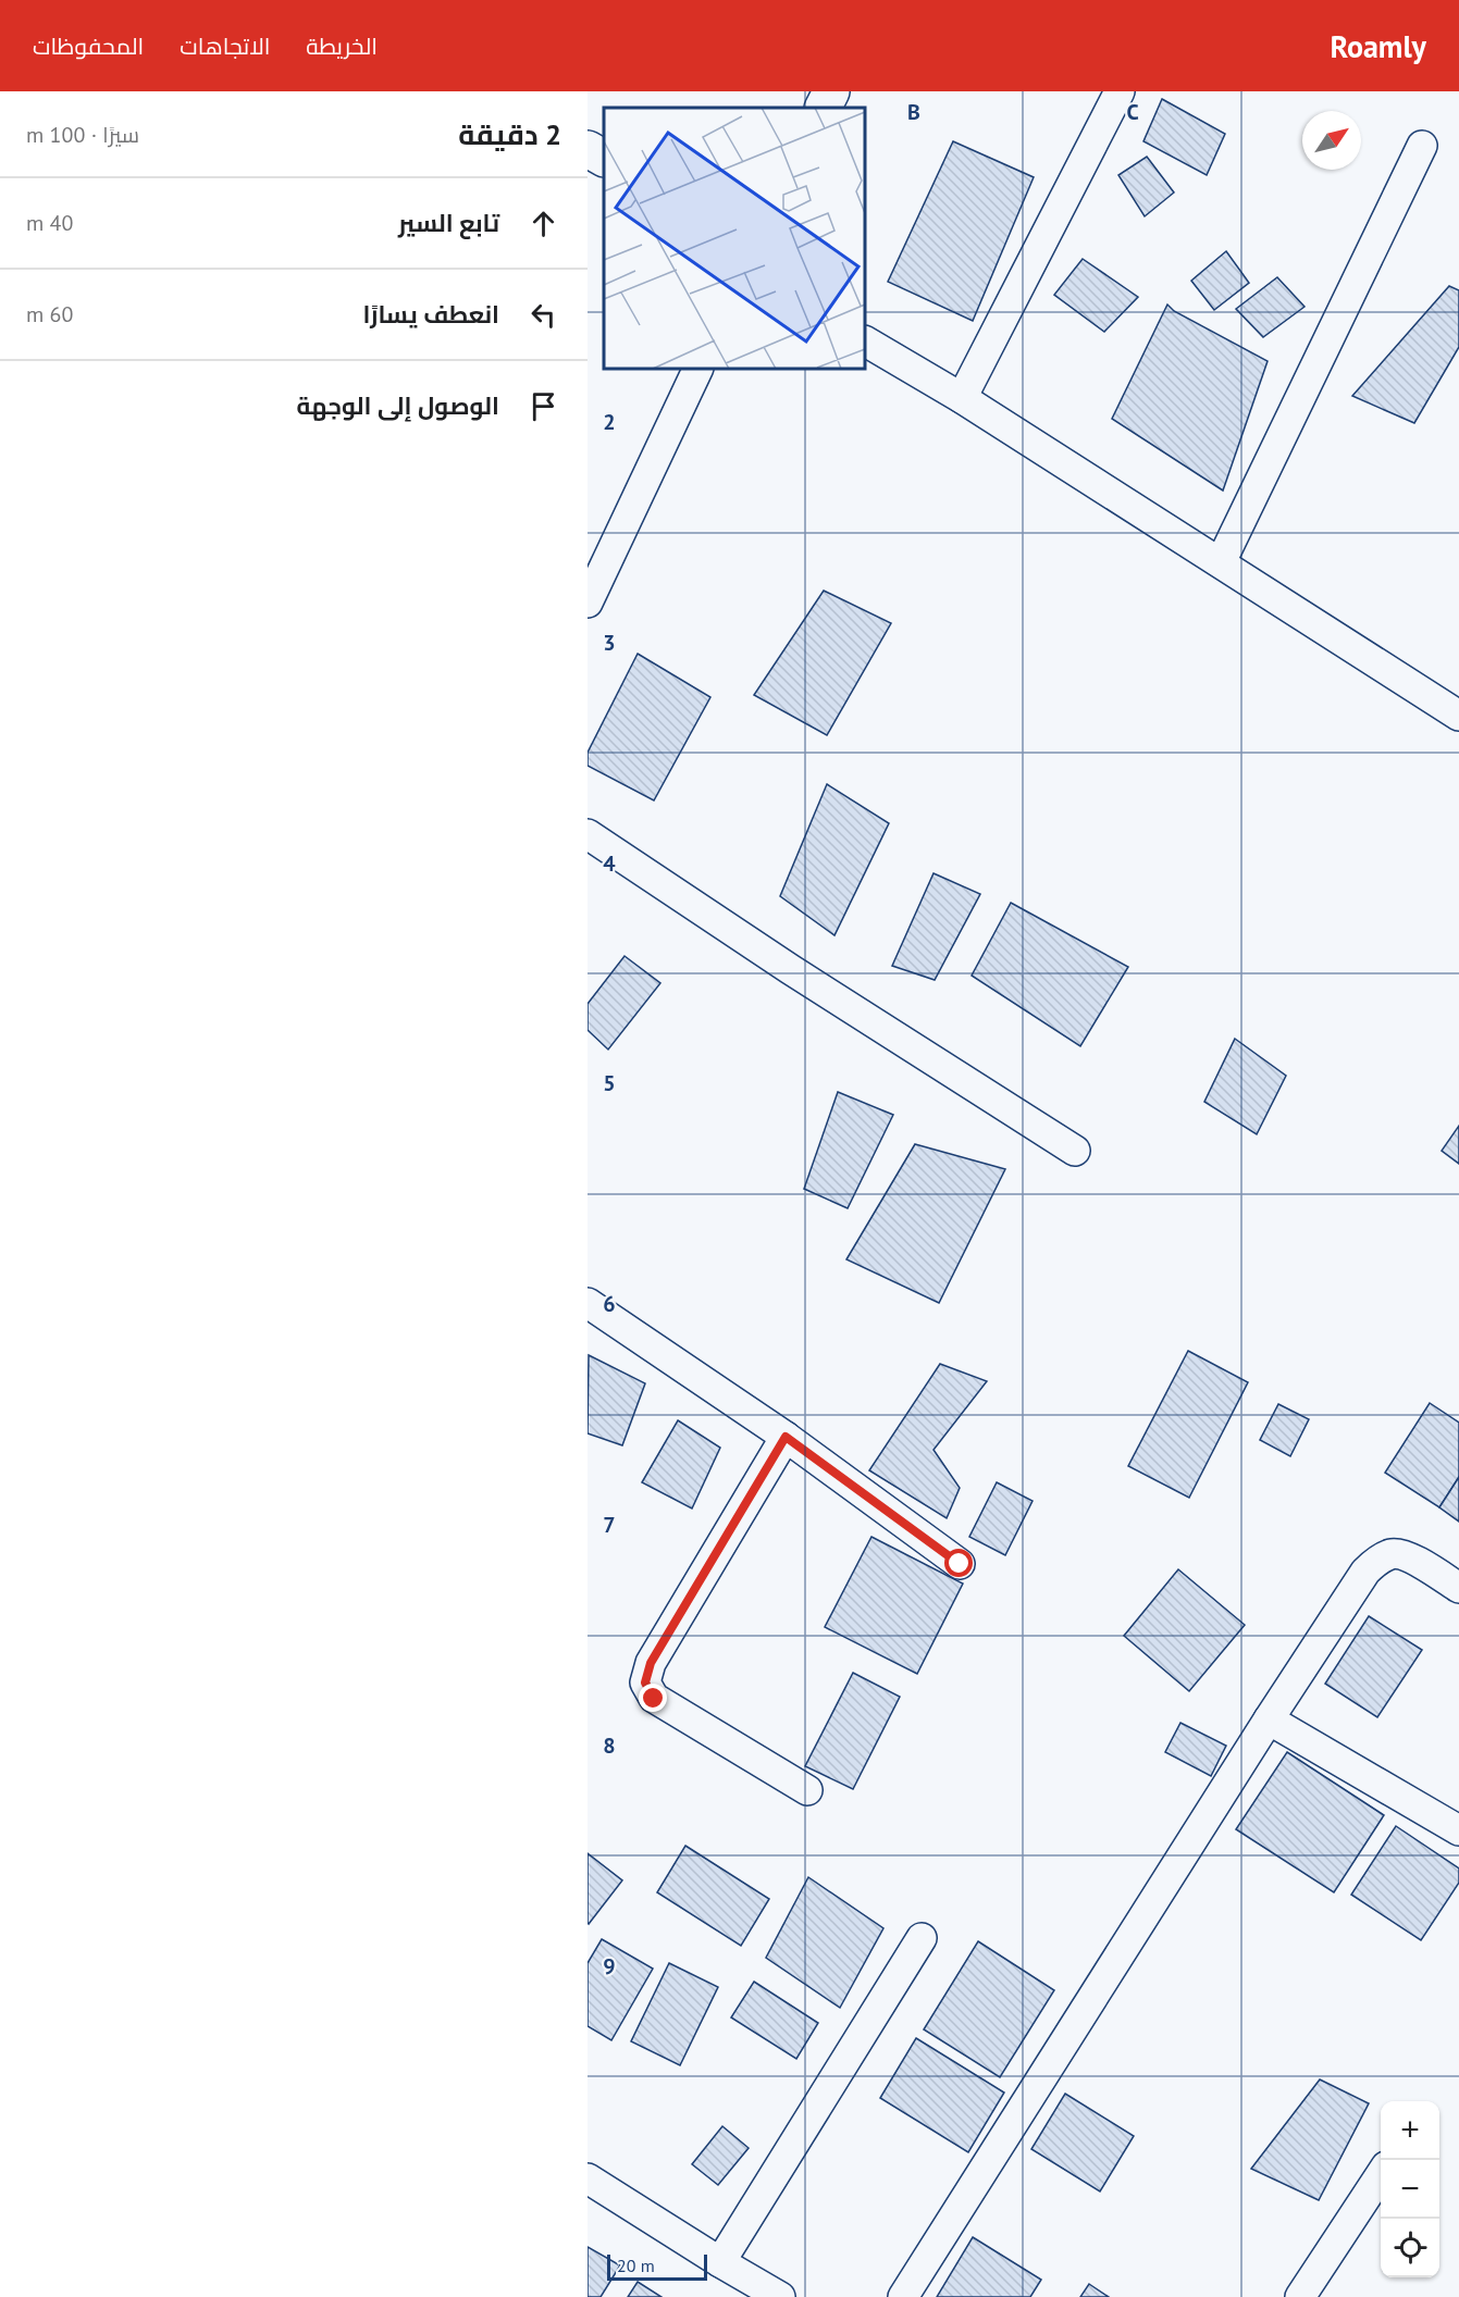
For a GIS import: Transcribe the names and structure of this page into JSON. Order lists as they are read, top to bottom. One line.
{"scale_bar":"20 m","north":"top right","page":{"header":"Roamly","nav":["الخريطة","الاتجاهات","المحفوظات"],"heading":["2 دقيقة","سيرًا · 100 m"],"list":[["تابع السير","40 m"],["انعطف يسارًا","60 m"],"الوصول إلى الوجهة"],"map_buttons":["+","−"],"scale":"20 m"},"grid":{"columns":["B","C"],"rows":["2","3","4","5","6","7","8","9"]}}
